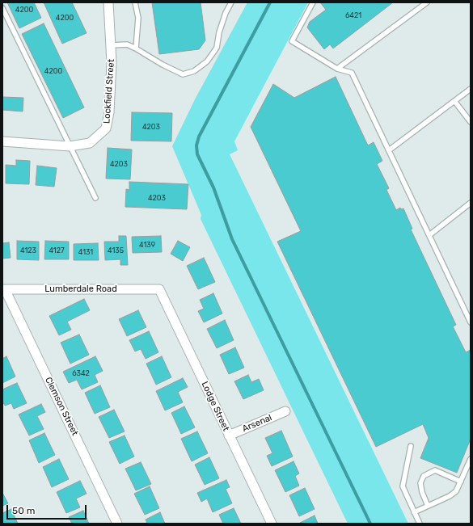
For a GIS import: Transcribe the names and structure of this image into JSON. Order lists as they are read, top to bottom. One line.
{"streets":{"street":["Lockfield Street","Lumberdale Road","Clemson Street","Lodge Street","Arsenal"]},"crossings":[["Lumberdale Road","Clemson Street"],["Lumberdale Road","Lodge Street"],["Lodge Street","Arsenal"]],"house_numbers":["4200","6421","4200","4200","4203","4203","4203","4139","4123","4127","4135","4131","6342"],"scale_bar":"50 m"}
